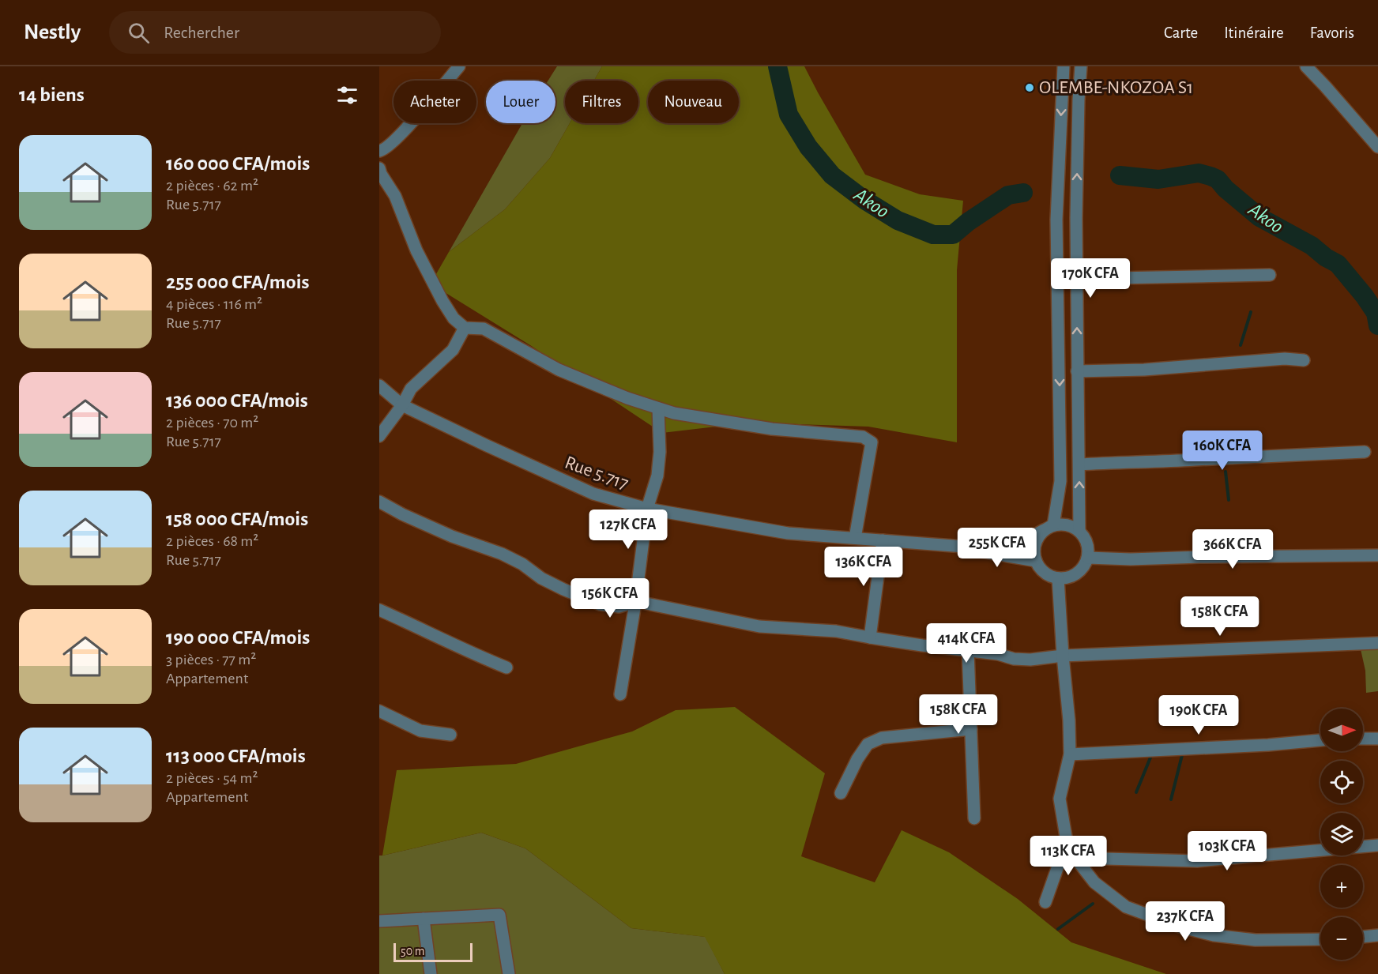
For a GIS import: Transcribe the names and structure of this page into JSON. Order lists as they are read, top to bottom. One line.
{"streets":{"street":["Rue 5.717"]},"water":["Akoo"],"places":["OLEMBE-NKOZOA S1"],"scale_bar":"50 m","north":"right","page":{"header":"Nestly","search":"Rechercher","nav":["Carte","Itinéraire","Favoris"],"heading":"14 biens","chip":["Acheter","Louer","Filtres","Nouveau"],"list":[{"name":"160 000 CFA/mois","note":"2 pièces · 62 m² · Rue 5.717"},{"name":"255 000 CFA/mois","note":"4 pièces · 116 m² · Rue 5.717"},{"name":"136 000 CFA/mois","note":"2 pièces · 70 m² · Rue 5.717"},{"name":"158 000 CFA/mois","note":"2 pièces · 68 m² · Rue 5.717"},{"name":"190 000 CFA/mois","note":"3 pièces · 77 m² · Appartement"},{"name":"113 000 CFA/mois","note":"2 pièces · 54 m² · Appartement"}],"price":["170K CFA","160K CFA","127K CFA","255K CFA","366K CFA","136K CFA","156K CFA","158K CFA","414K CFA","158K CFA","190K CFA","103K CFA","113K CFA","237K CFA"],"map_buttons":["+","−"],"scale":"50 m"}}
